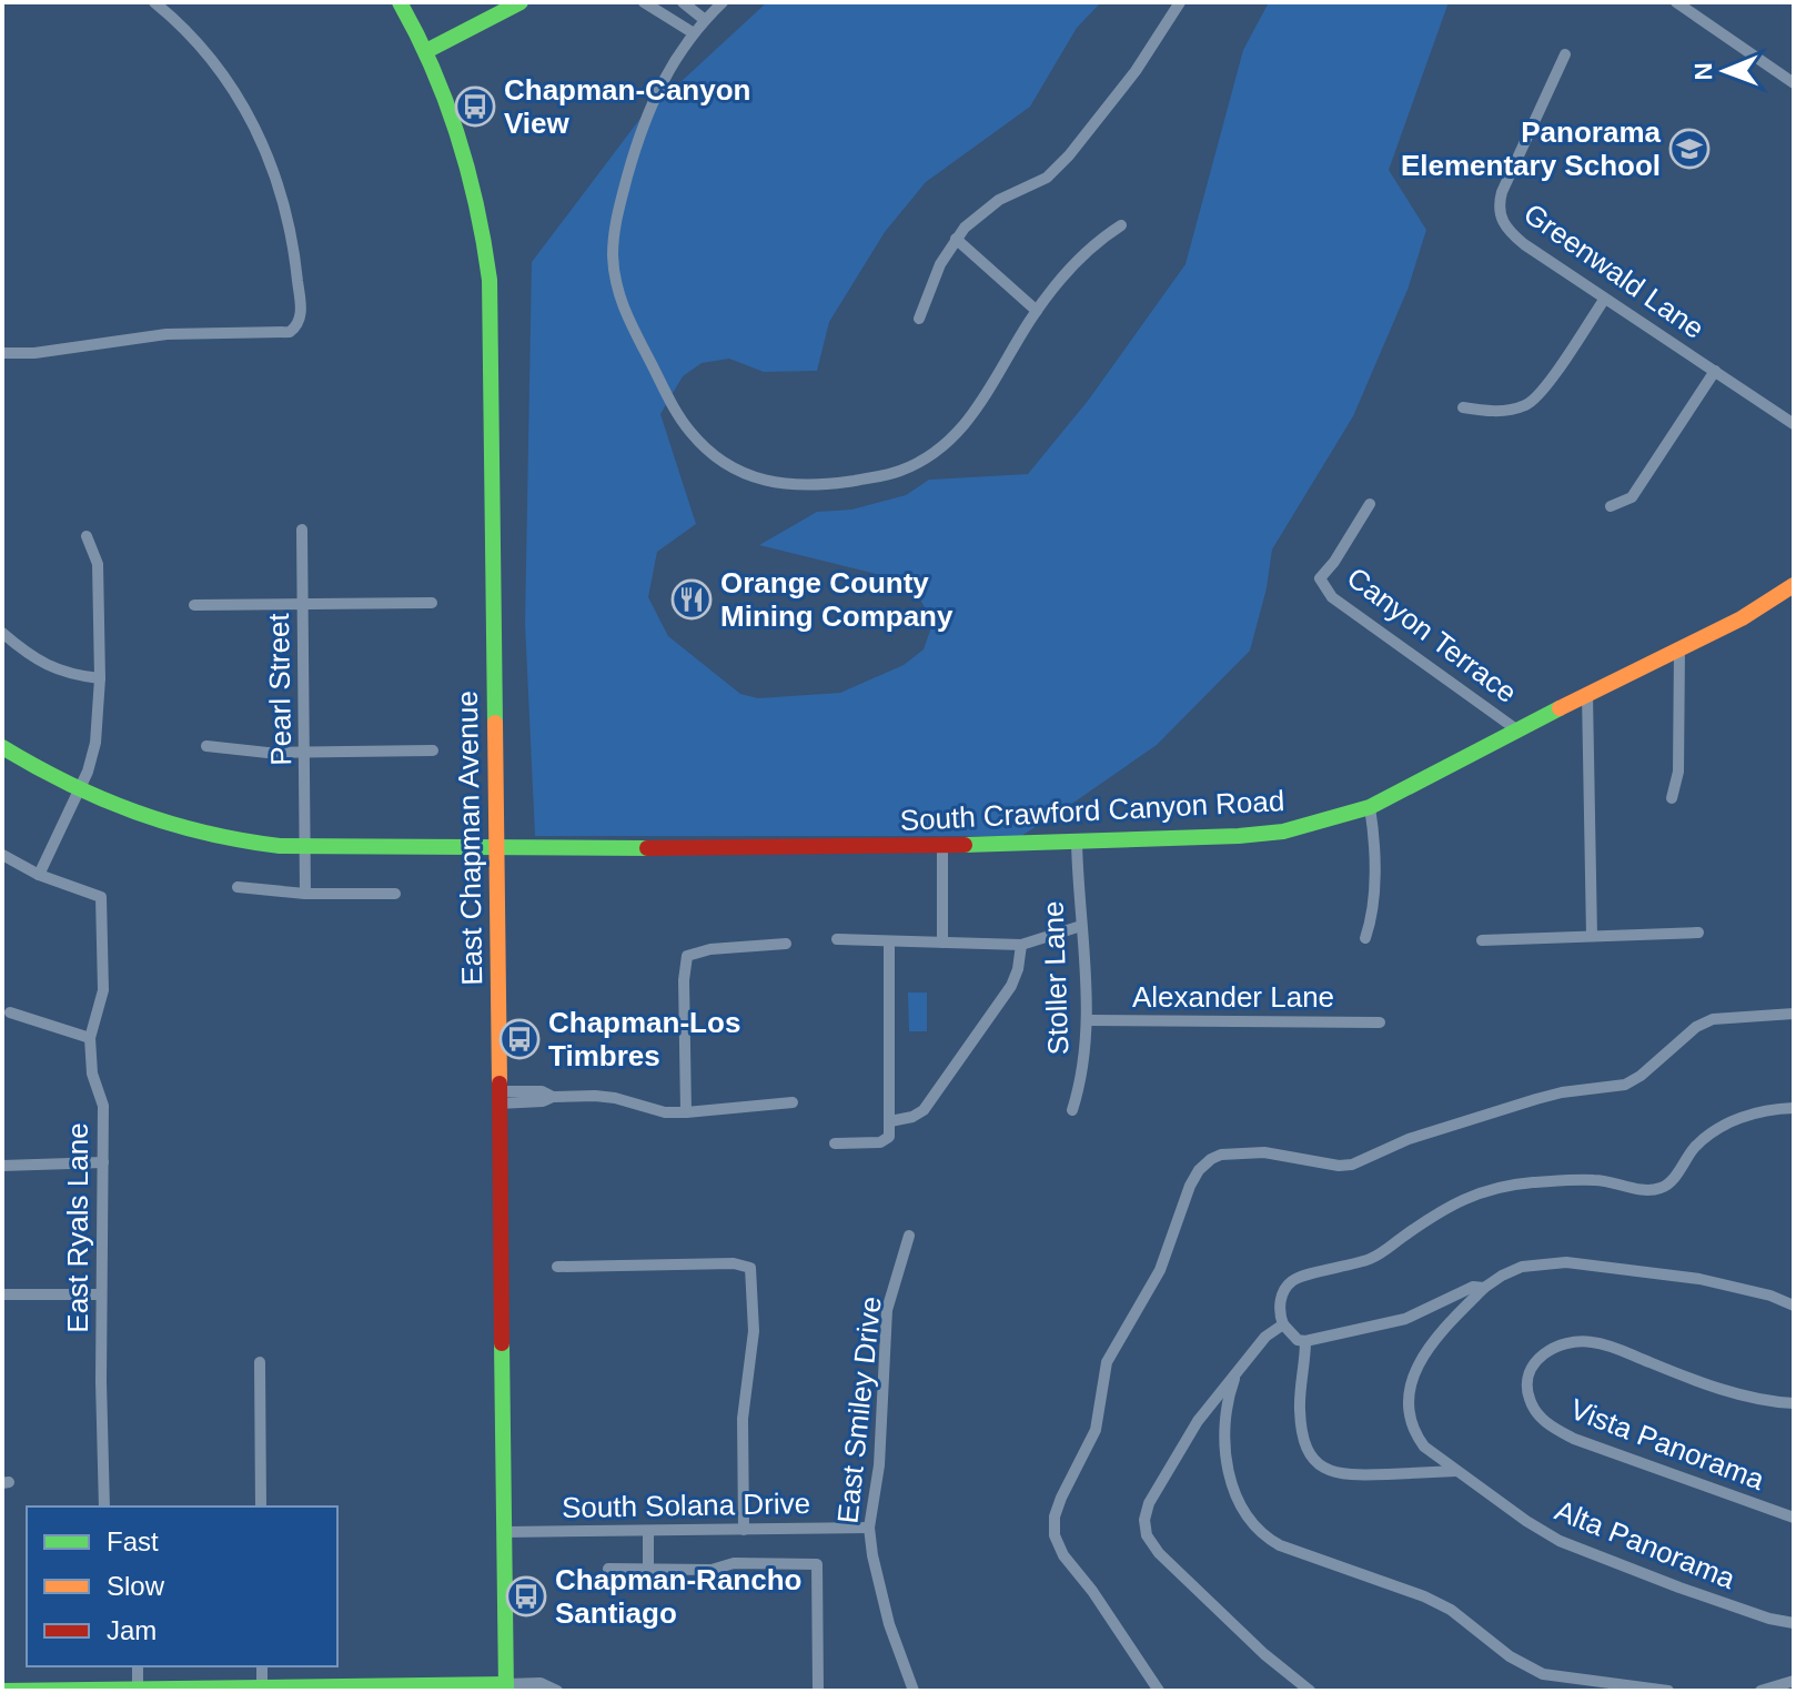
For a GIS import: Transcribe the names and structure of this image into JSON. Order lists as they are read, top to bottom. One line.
{"streets":{"main road":["South Crawford Canyon Road","East Chapman Avenue"],"street":["Greenwald Lane","Canyon Terrace","Pearl Street","Stoller Lane","Alexander Lane","East Ryals Lane","East Smiley Drive","Vista Panorama","South Solana Drive","Alta Panorama"]},"crossings":[["Canyon Terrace","South Crawford Canyon Road"],["Pearl Street","South Crawford Canyon Road"],["South Crawford Canyon Road","East Chapman Avenue"],["South Crawford Canyon Road","Stoller Lane"],["East Chapman Avenue","South Solana Drive"],["Stoller Lane","Alexander Lane"],["East Smiley Drive","South Solana Drive"]],"places":{"bus stop":["Chapman-Canyon View","Chapman-Los Timbres","Chapman-Rancho Santiago"],"school or university":["Panorama Elementary School"],"restaurant":["Orange County Mining Company"]},"legend":["Fast","Slow","Jam"],"north":"left"}
